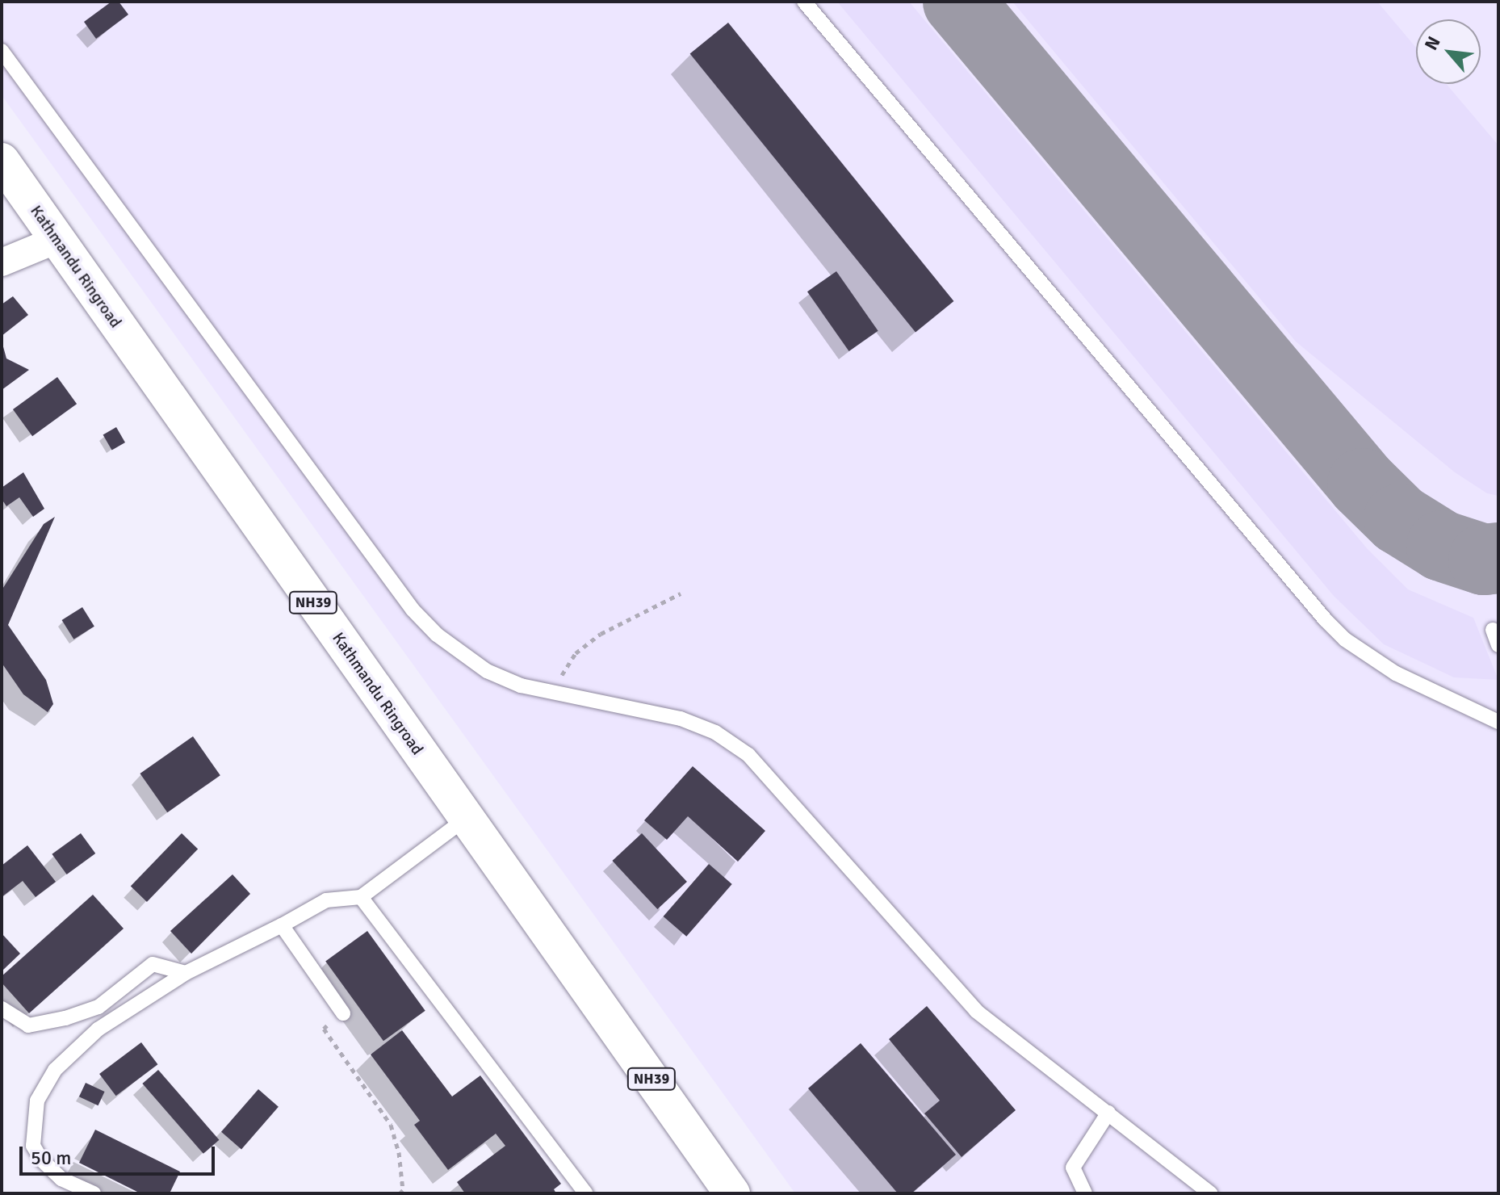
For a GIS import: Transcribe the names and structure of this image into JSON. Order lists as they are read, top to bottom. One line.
{"streets":{"highway":["Kathmandu Ringroad","NH39"]},"scale_bar":"50 m","north":"top left"}
